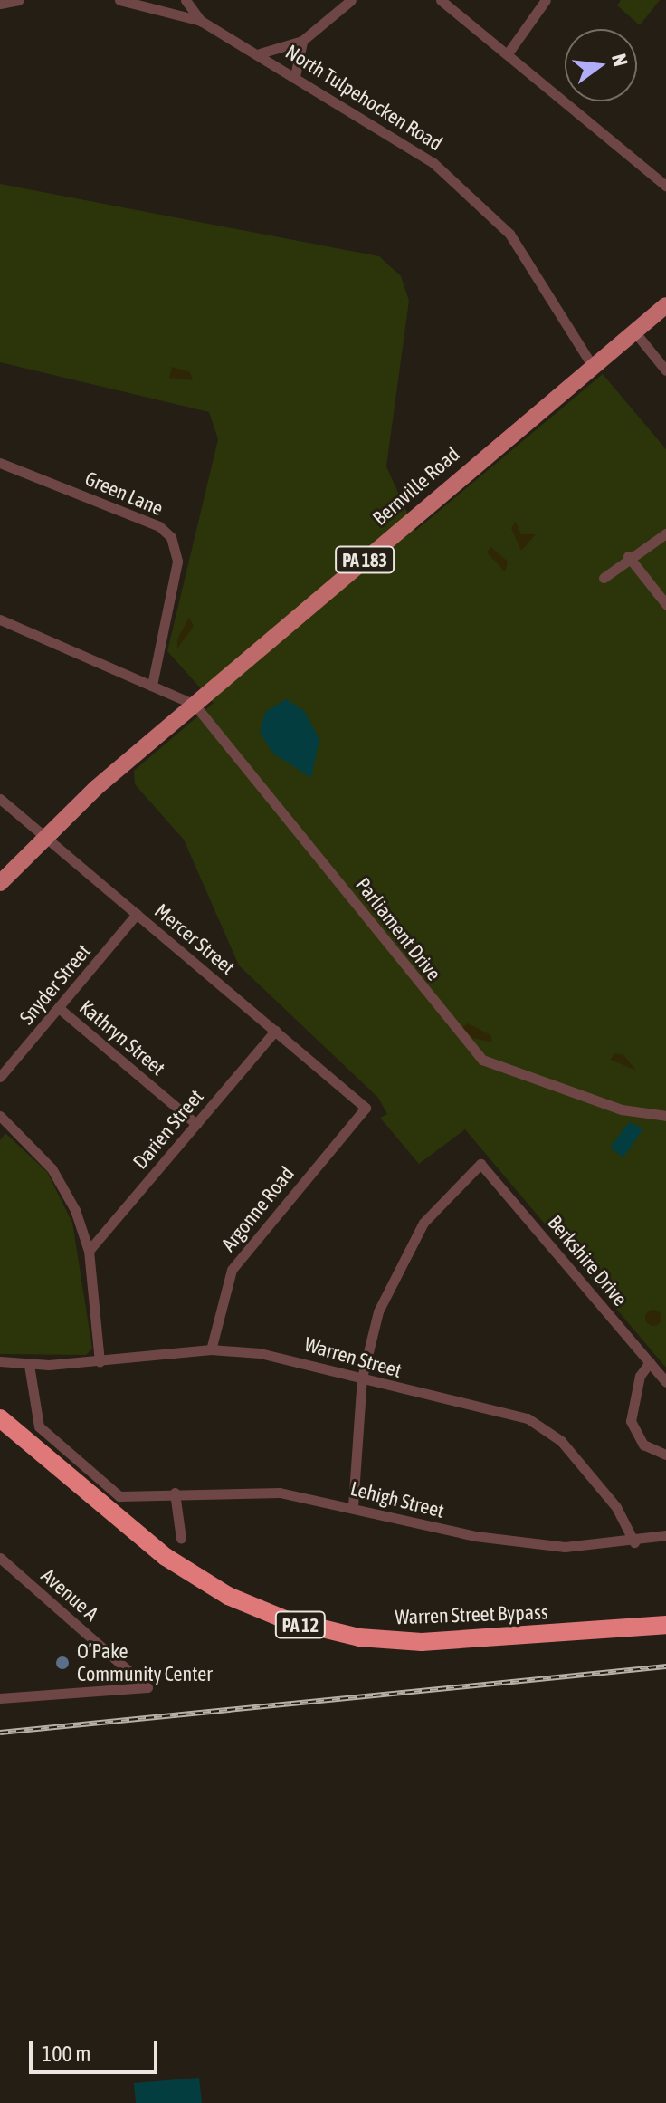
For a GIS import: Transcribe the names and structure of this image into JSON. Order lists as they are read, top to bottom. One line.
{"streets":{"highway":["Warren Street Bypass","PA 12"],"main road":["Bernville Road","PA 183"],"street":["North Tulpehocken Road","Green Lane","Parliament Drive","Mercer Street","Snyder Street","Kathryn Street","Darien Street","Argonne Road","Berkshire Drive","Warren Street","Lehigh Street","Avenue A"]},"crossings":[["North Tulpehocken Road","Bernville Road"],["Bernville Road","PA 183"],["Bernville Road","Parliament Drive"],["Bernville Road","Mercer Street"],["Green Lane","Parliament Drive"],["PA 183","Mercer Street"],["Mercer Street","Snyder Street"],["Mercer Street","Darien Street"],["Mercer Street","Argonne Road"],["Snyder Street","Kathryn Street"],["Kathryn Street","Darien Street"],["Argonne Road","Warren Street"],["Berkshire Drive","Warren Street"],["Warren Street","Lehigh Street"]],"places":["O’Pake Community Center"],"scale_bar":"100 m","north":"right"}
